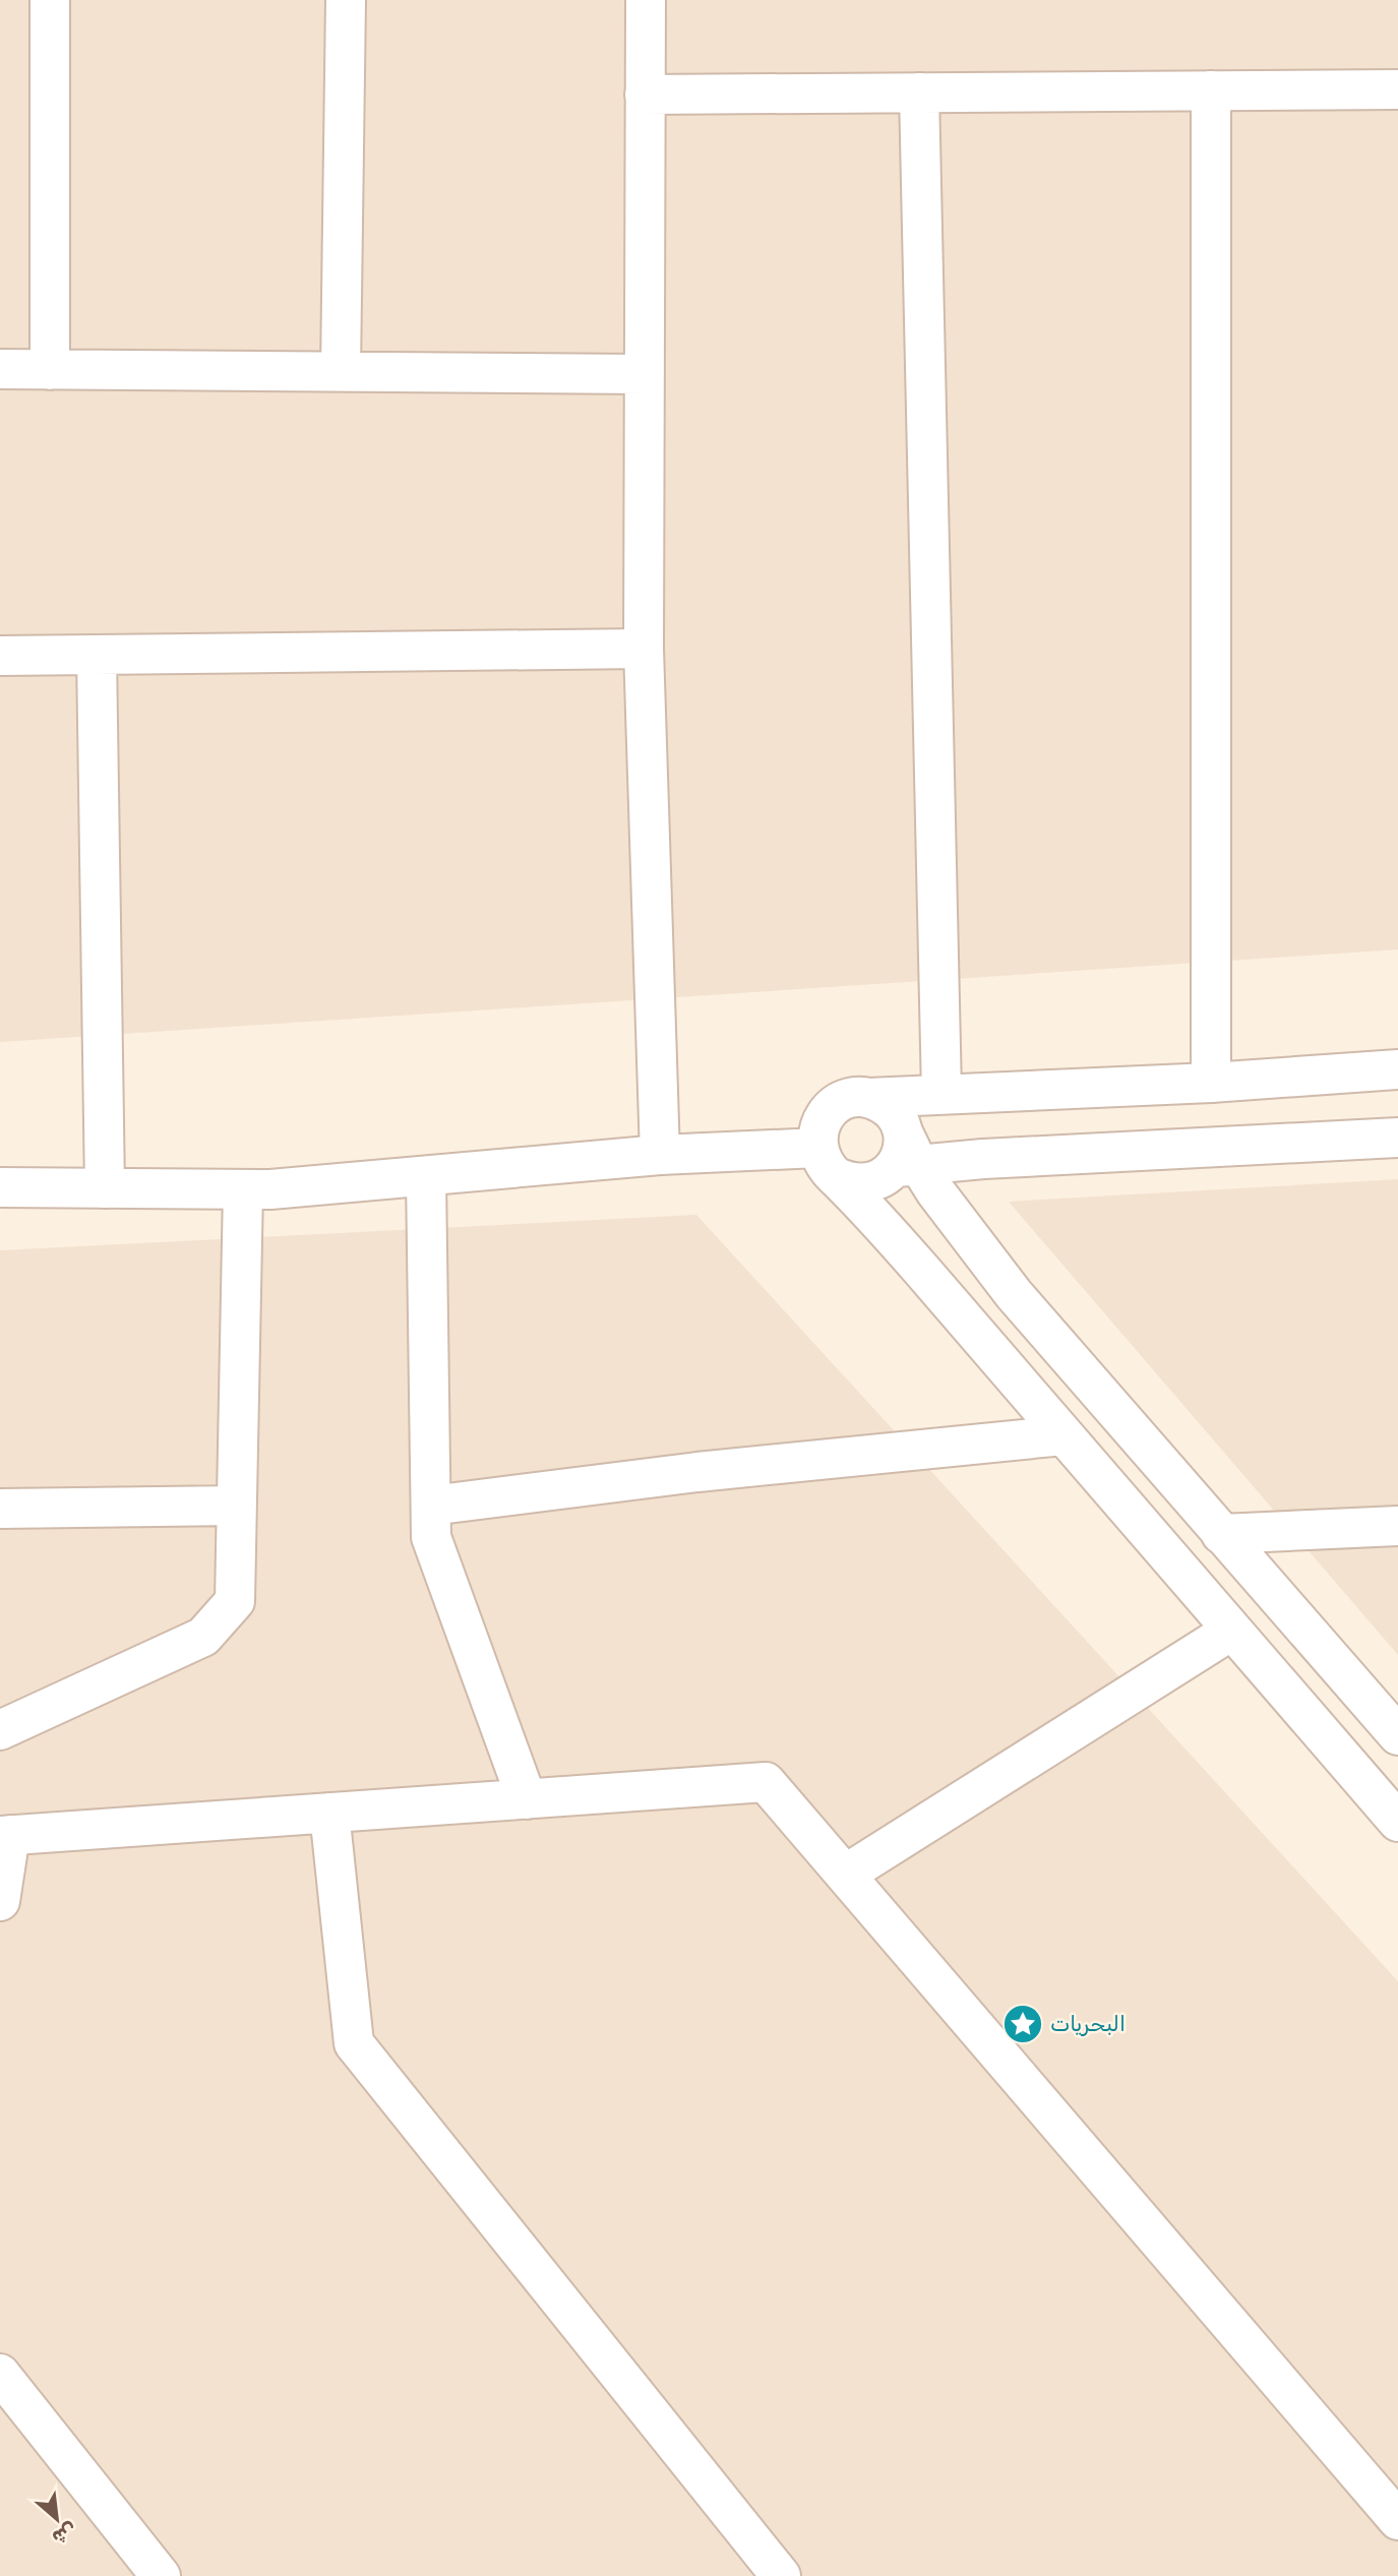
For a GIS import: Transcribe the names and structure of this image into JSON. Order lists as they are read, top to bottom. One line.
{"places":{"place":["البحريات"]},"north":"bottom right"}
